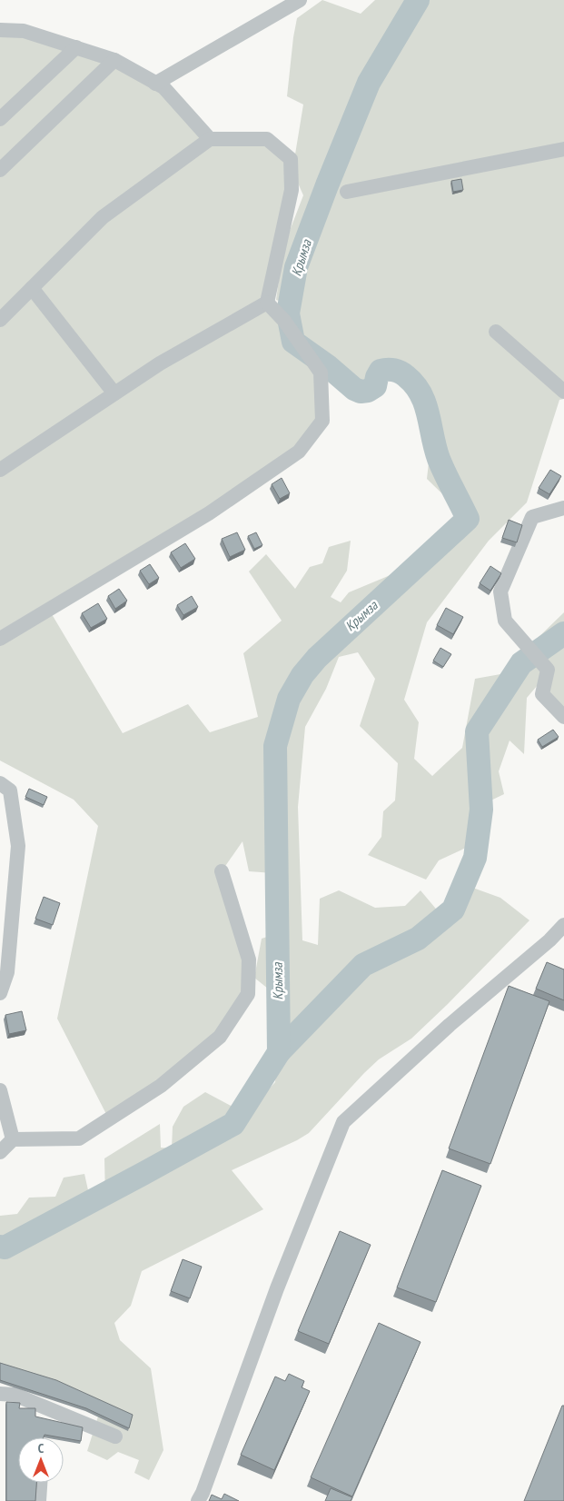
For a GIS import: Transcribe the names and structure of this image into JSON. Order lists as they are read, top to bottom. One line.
{"water":["Крымза"],"north":"top"}
